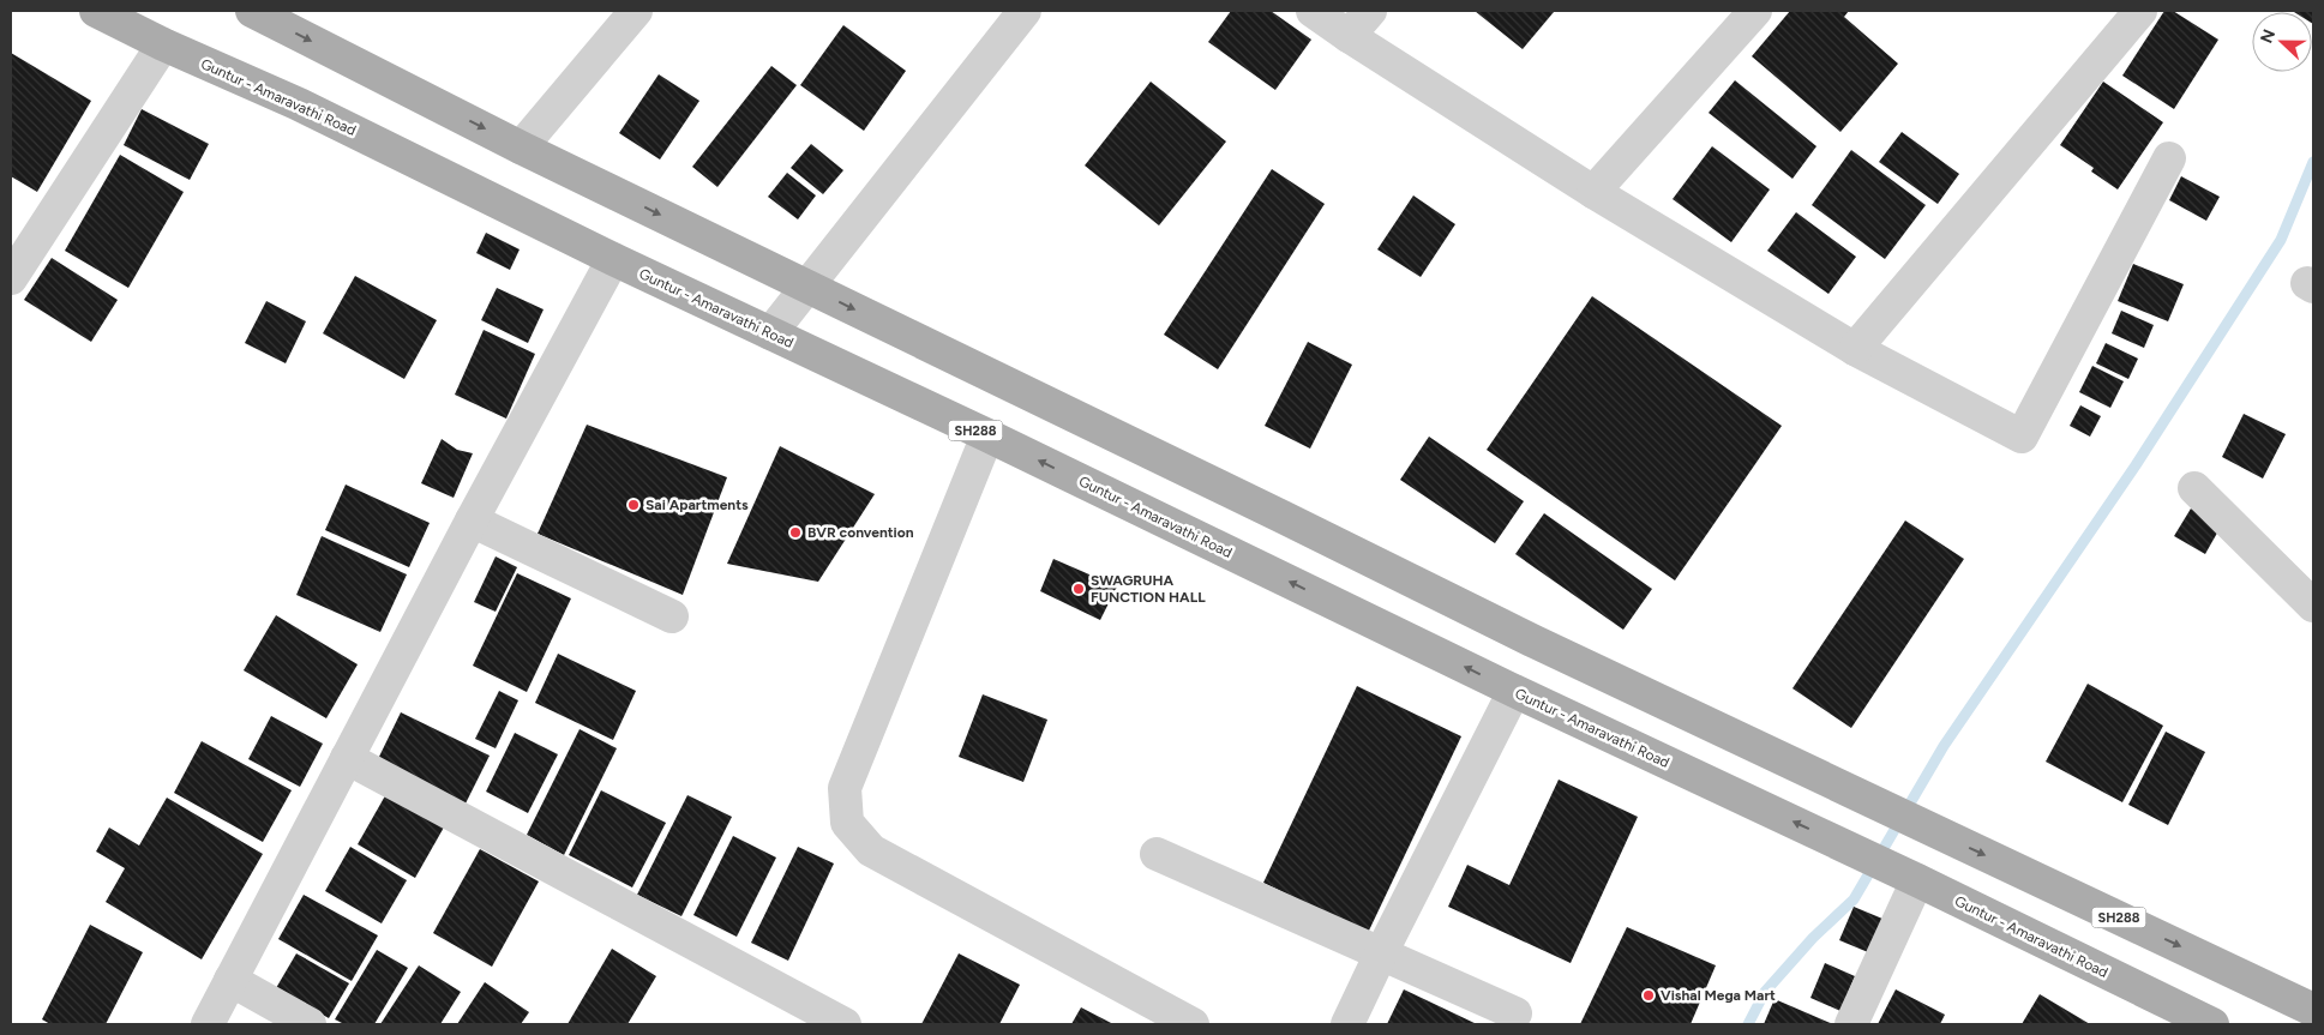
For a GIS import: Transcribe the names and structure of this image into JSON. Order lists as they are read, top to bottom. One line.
{"streets":{"main road":["Guntur - Amaravathi Road","SH288"]},"places":["Sai Apartments","BVR convention","SWAGRUHA FUNCTION HALL","Vishal Mega Mart"],"north":"left"}
